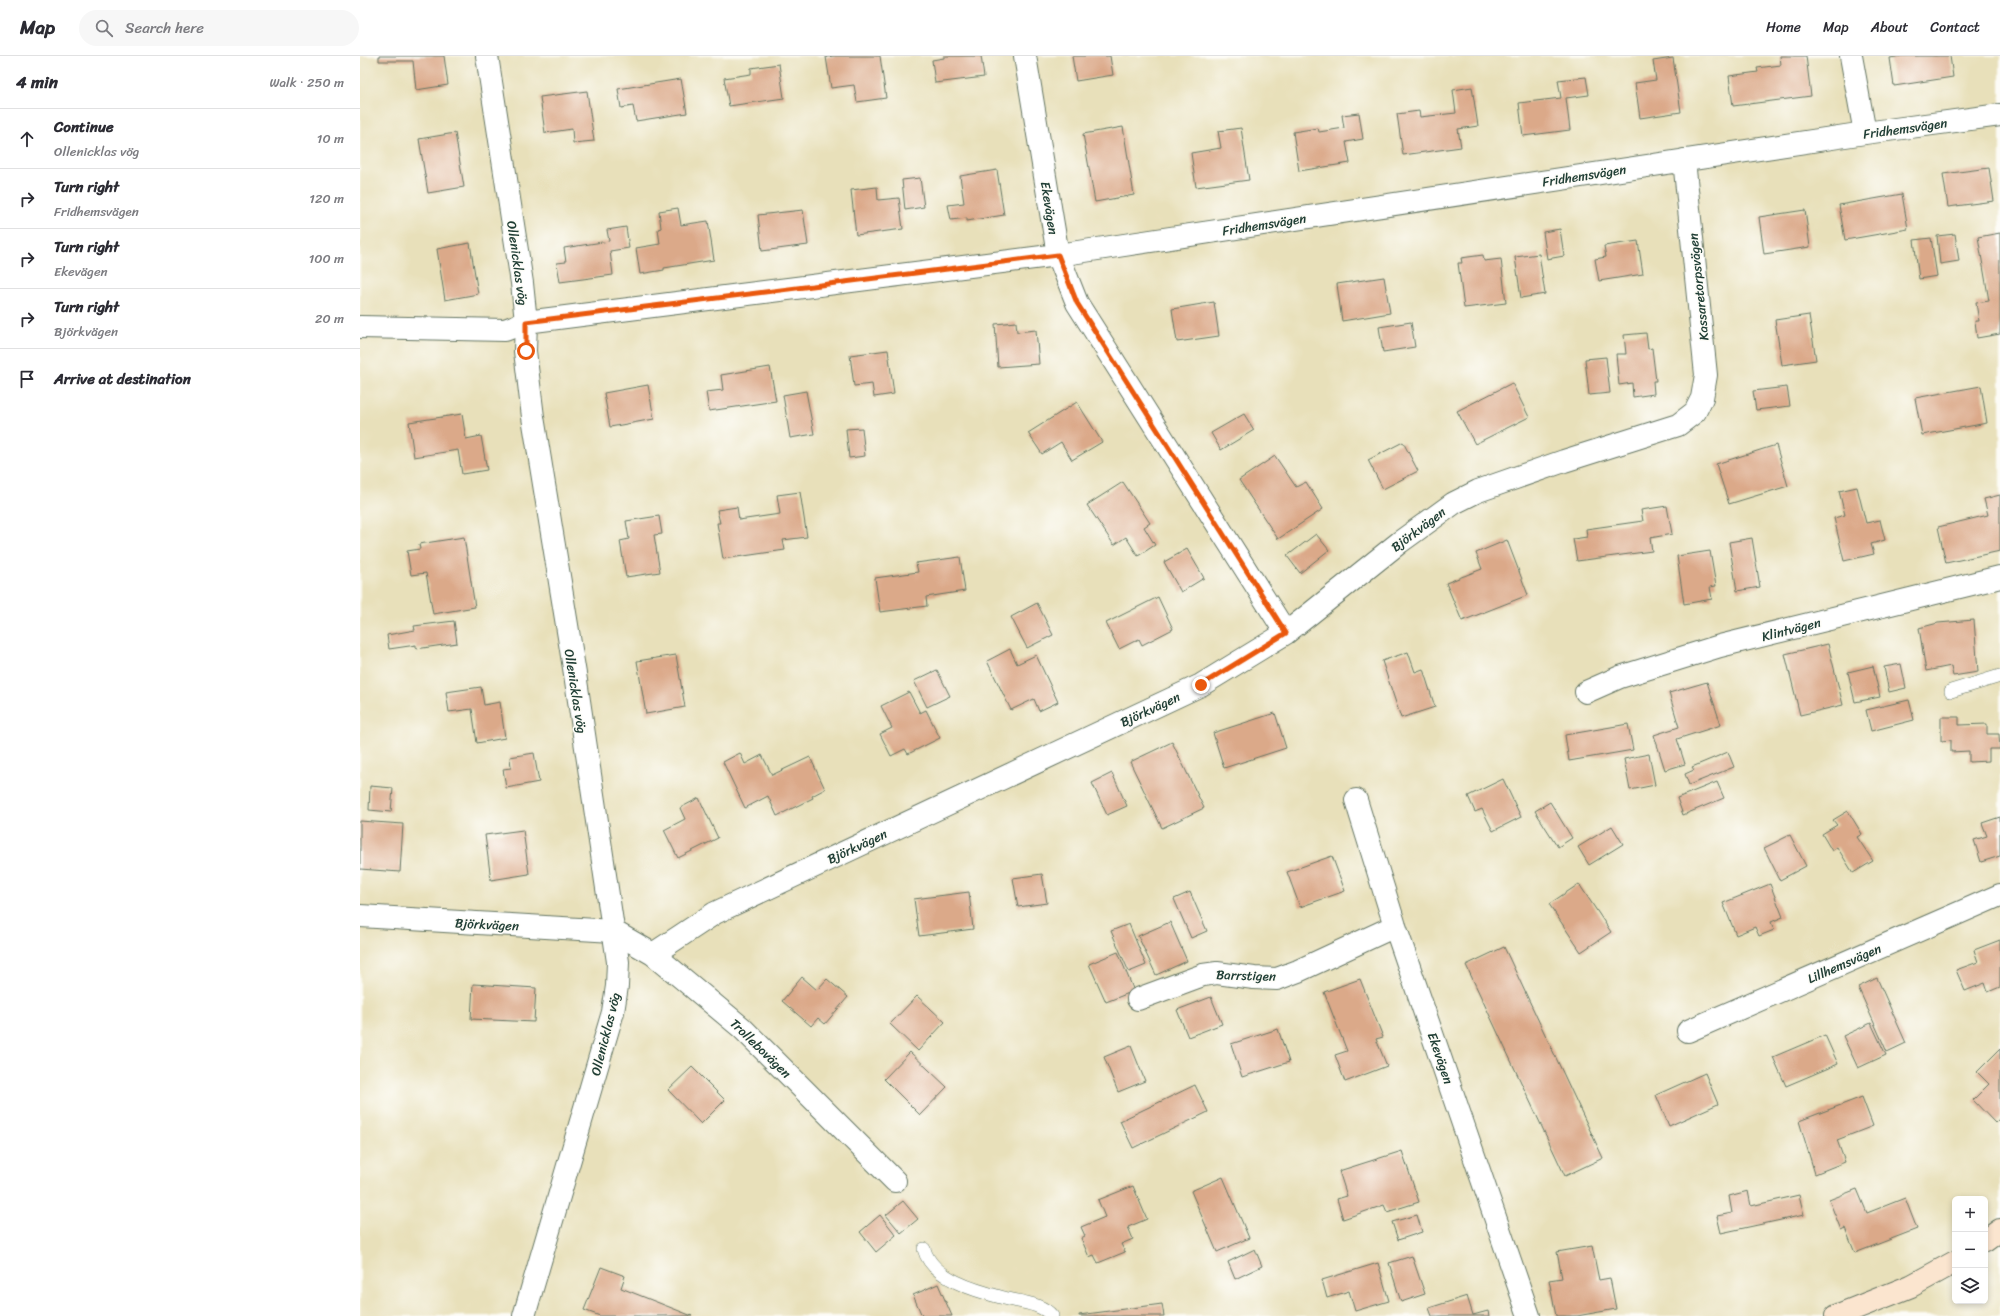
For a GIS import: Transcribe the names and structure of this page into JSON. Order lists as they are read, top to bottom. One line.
{"streets":{"street":["Fridhemsvägen","Ekevägen","Ollenicklas vög","Kassaretorpsvägen","Björkvägen","Klintvägen","Lillhemsvägen","Barrstigen","Trollebovägen"]},"crossings":[["Fridhemsvägen","Ekevägen"],["Fridhemsvägen","Ollenicklas vög"],["Fridhemsvägen","Kassaretorpsvägen"],["Ekevägen","Björkvägen"],["Ekevägen","Barrstigen"],["Ollenicklas vög","Björkvägen"],["Ollenicklas vög","Trollebovägen"],["Kassaretorpsvägen","Björkvägen"],["Björkvägen","Trollebovägen"]],"page":{"header":"Map","search":"Search here","nav":["Home","Map","About","Contact"],"heading":["4 min","Walk · 250 m"],"list":[["Continue","Ollenicklas vög","10 m"],["Turn right","Fridhemsvägen","120 m"],["Turn right","Ekevägen","100 m"],["Turn right","Björkvägen","20 m"],"Arrive at destination"],"map_buttons":["+","−"]}}
